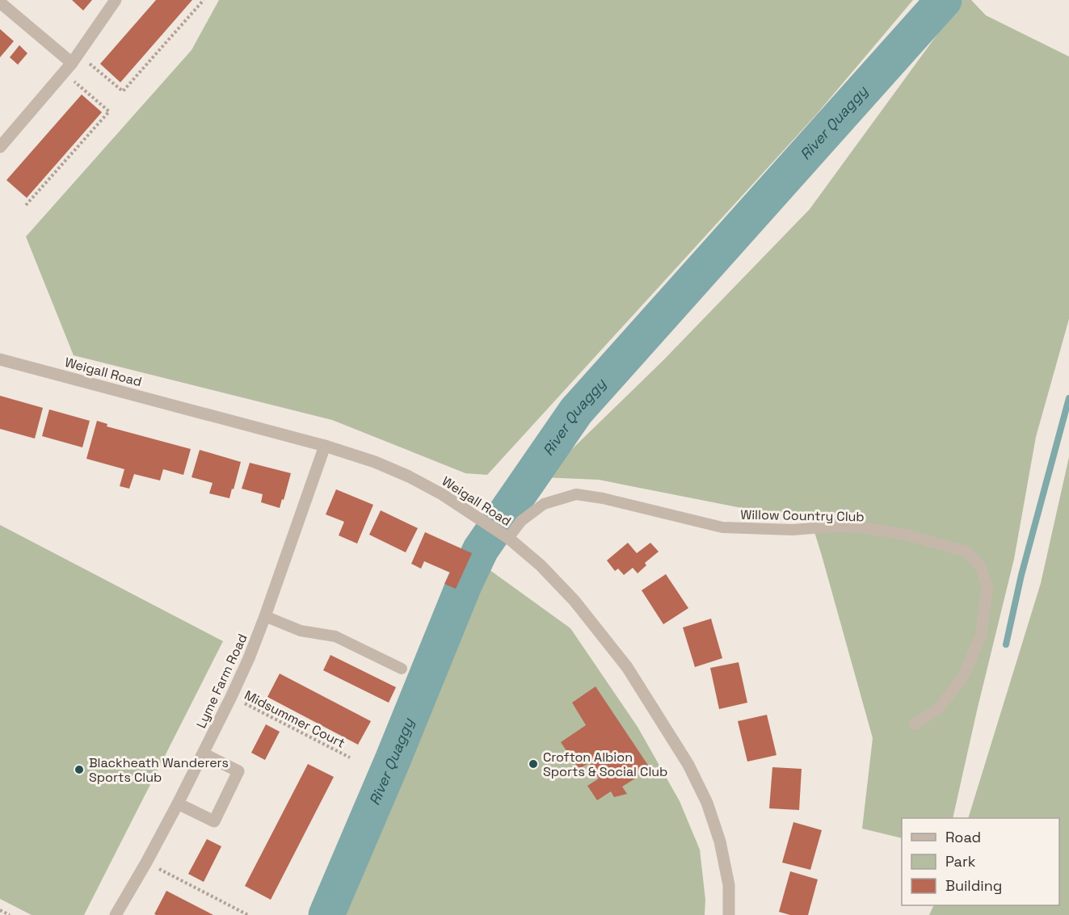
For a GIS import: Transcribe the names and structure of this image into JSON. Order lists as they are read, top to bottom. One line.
{"streets":{"street":["Weigall Road","Lyme Farm Road"],"lane":["Willow Country Club"],"path":["Midsummer Court"]},"crossings":[["Weigall Road","Willow Country Club"],["Weigall Road","Lyme Farm Road"],["Lyme Farm Road","Midsummer Court"]],"water":["River Quaggy"],"places":["Crofton Albion Sports & Social Club","Blackheath Wanderers Sports Club"],"legend":["Road","Park","Building"]}
